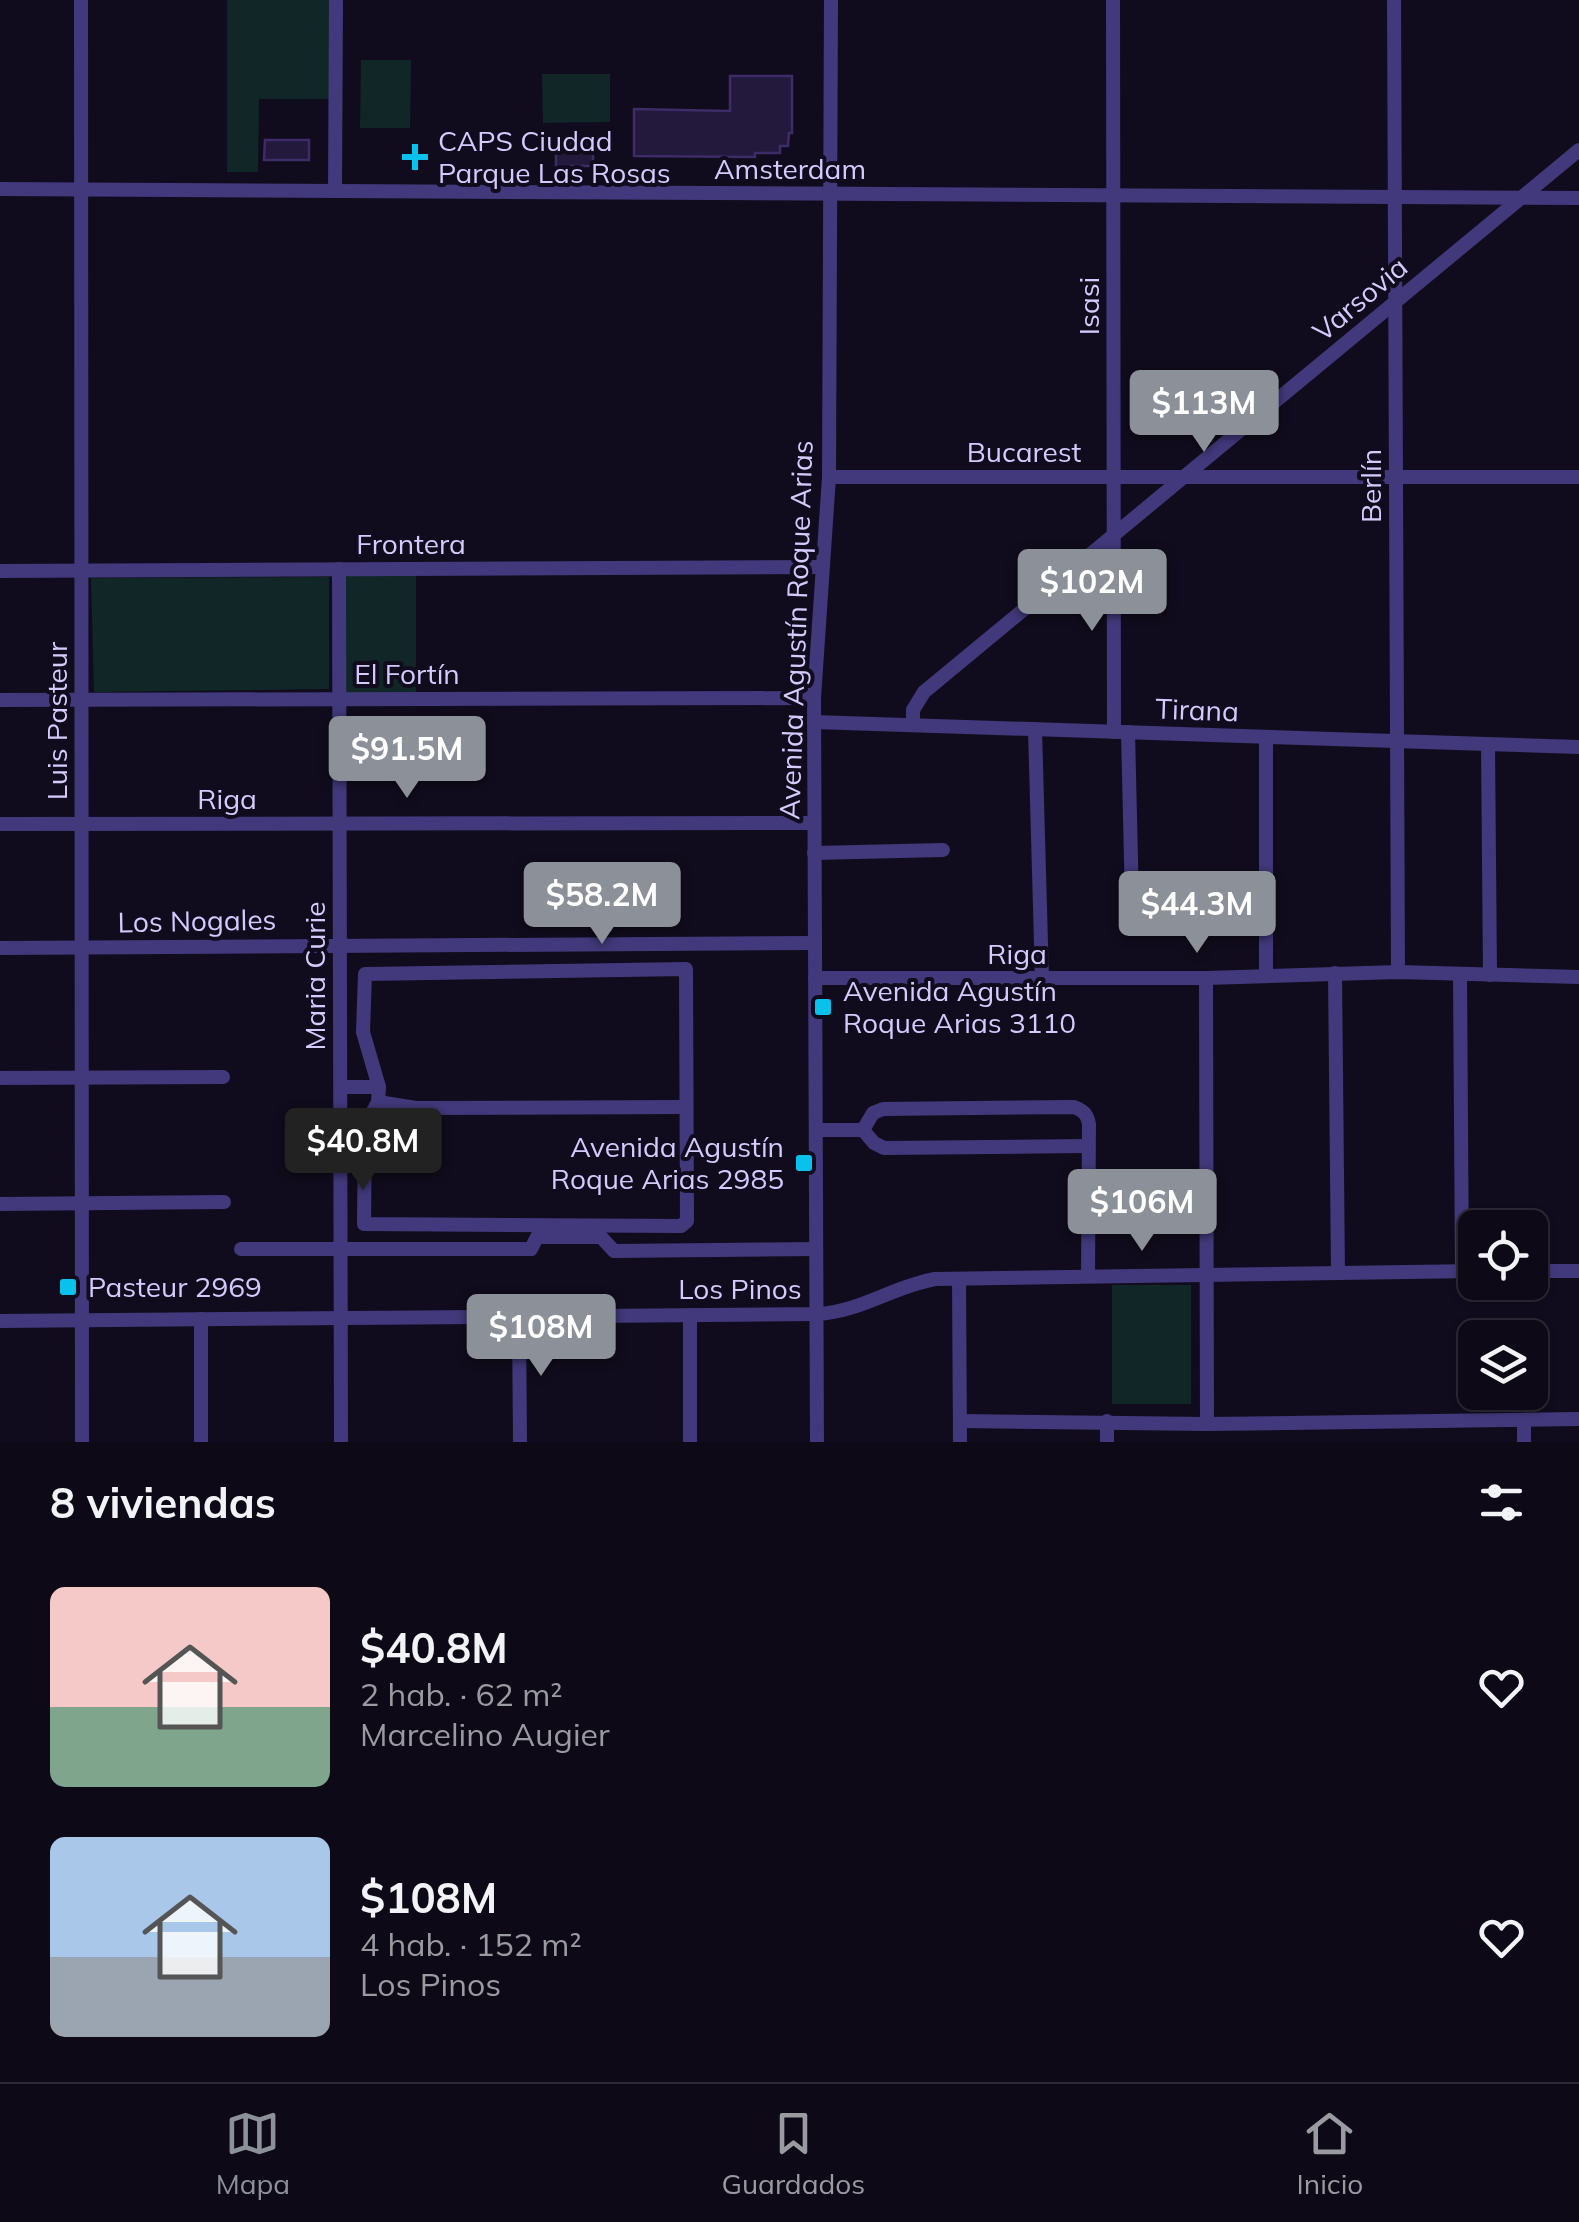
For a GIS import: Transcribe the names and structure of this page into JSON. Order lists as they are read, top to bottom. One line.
{"streets":{"street":["Amsterdam","Varsovia","Isasi","Bucarest","Berlín","Frontera","Avenida Agustín Roque Arias","El Fortín","Tirana","Luis Pasteur","Riga","Los Nogales","Maria Curie","Los Pinos"]},"crossings":[["Amsterdam","Varsovia"],["Amsterdam","Isasi"],["Amsterdam","Berlín"],["Amsterdam","Avenida Agustín Roque Arias"],["Amsterdam","Luis Pasteur"],["Varsovia","Isasi"],["Varsovia","Bucarest"],["Varsovia","Berlín"],["Varsovia","Tirana"],["Isasi","Bucarest"],["Isasi","Tirana"],["Bucarest","Berlín"],["Bucarest","Avenida Agustín Roque Arias"],["Berlín","Tirana"],["Berlín","Riga"],["Frontera","Avenida Agustín Roque Arias"],["Frontera","Luis Pasteur"],["Frontera","Maria Curie"],["Avenida Agustín Roque Arias","El Fortín"],["Avenida Agustín Roque Arias","Tirana"],["Avenida Agustín Roque Arias","Riga"],["Avenida Agustín Roque Arias","Los Nogales"],["Avenida Agustín Roque Arias","Los Pinos"],["El Fortín","Luis Pasteur"],["El Fortín","Maria Curie"],["Luis Pasteur","Riga"],["Luis Pasteur","Los Nogales"],["Luis Pasteur","Los Pinos"],["Riga","Maria Curie"],["Los Nogales","Maria Curie"],["Maria Curie","Los Pinos"]],"places":{"health":["CAPS Ciudad Parque Las Rosas"],"transit":["Avenida Agustín Roque Arias 3110","Avenida Agustín Roque Arias 2985","Pasteur 2969"]},"page":{"price":["$113M","$102M","$91.5M","$58.2M","$44.3M","$40.8M","$106M","$108M"],"heading":"8 viviendas","list":[{"name":"$40.8M","note":"2 hab. · 62 m² · Marcelino Augier"},{"name":"$108M","note":"4 hab. · 152 m² · Los Pinos"}],"tabs":["Mapa","Guardados","Inicio"]}}
